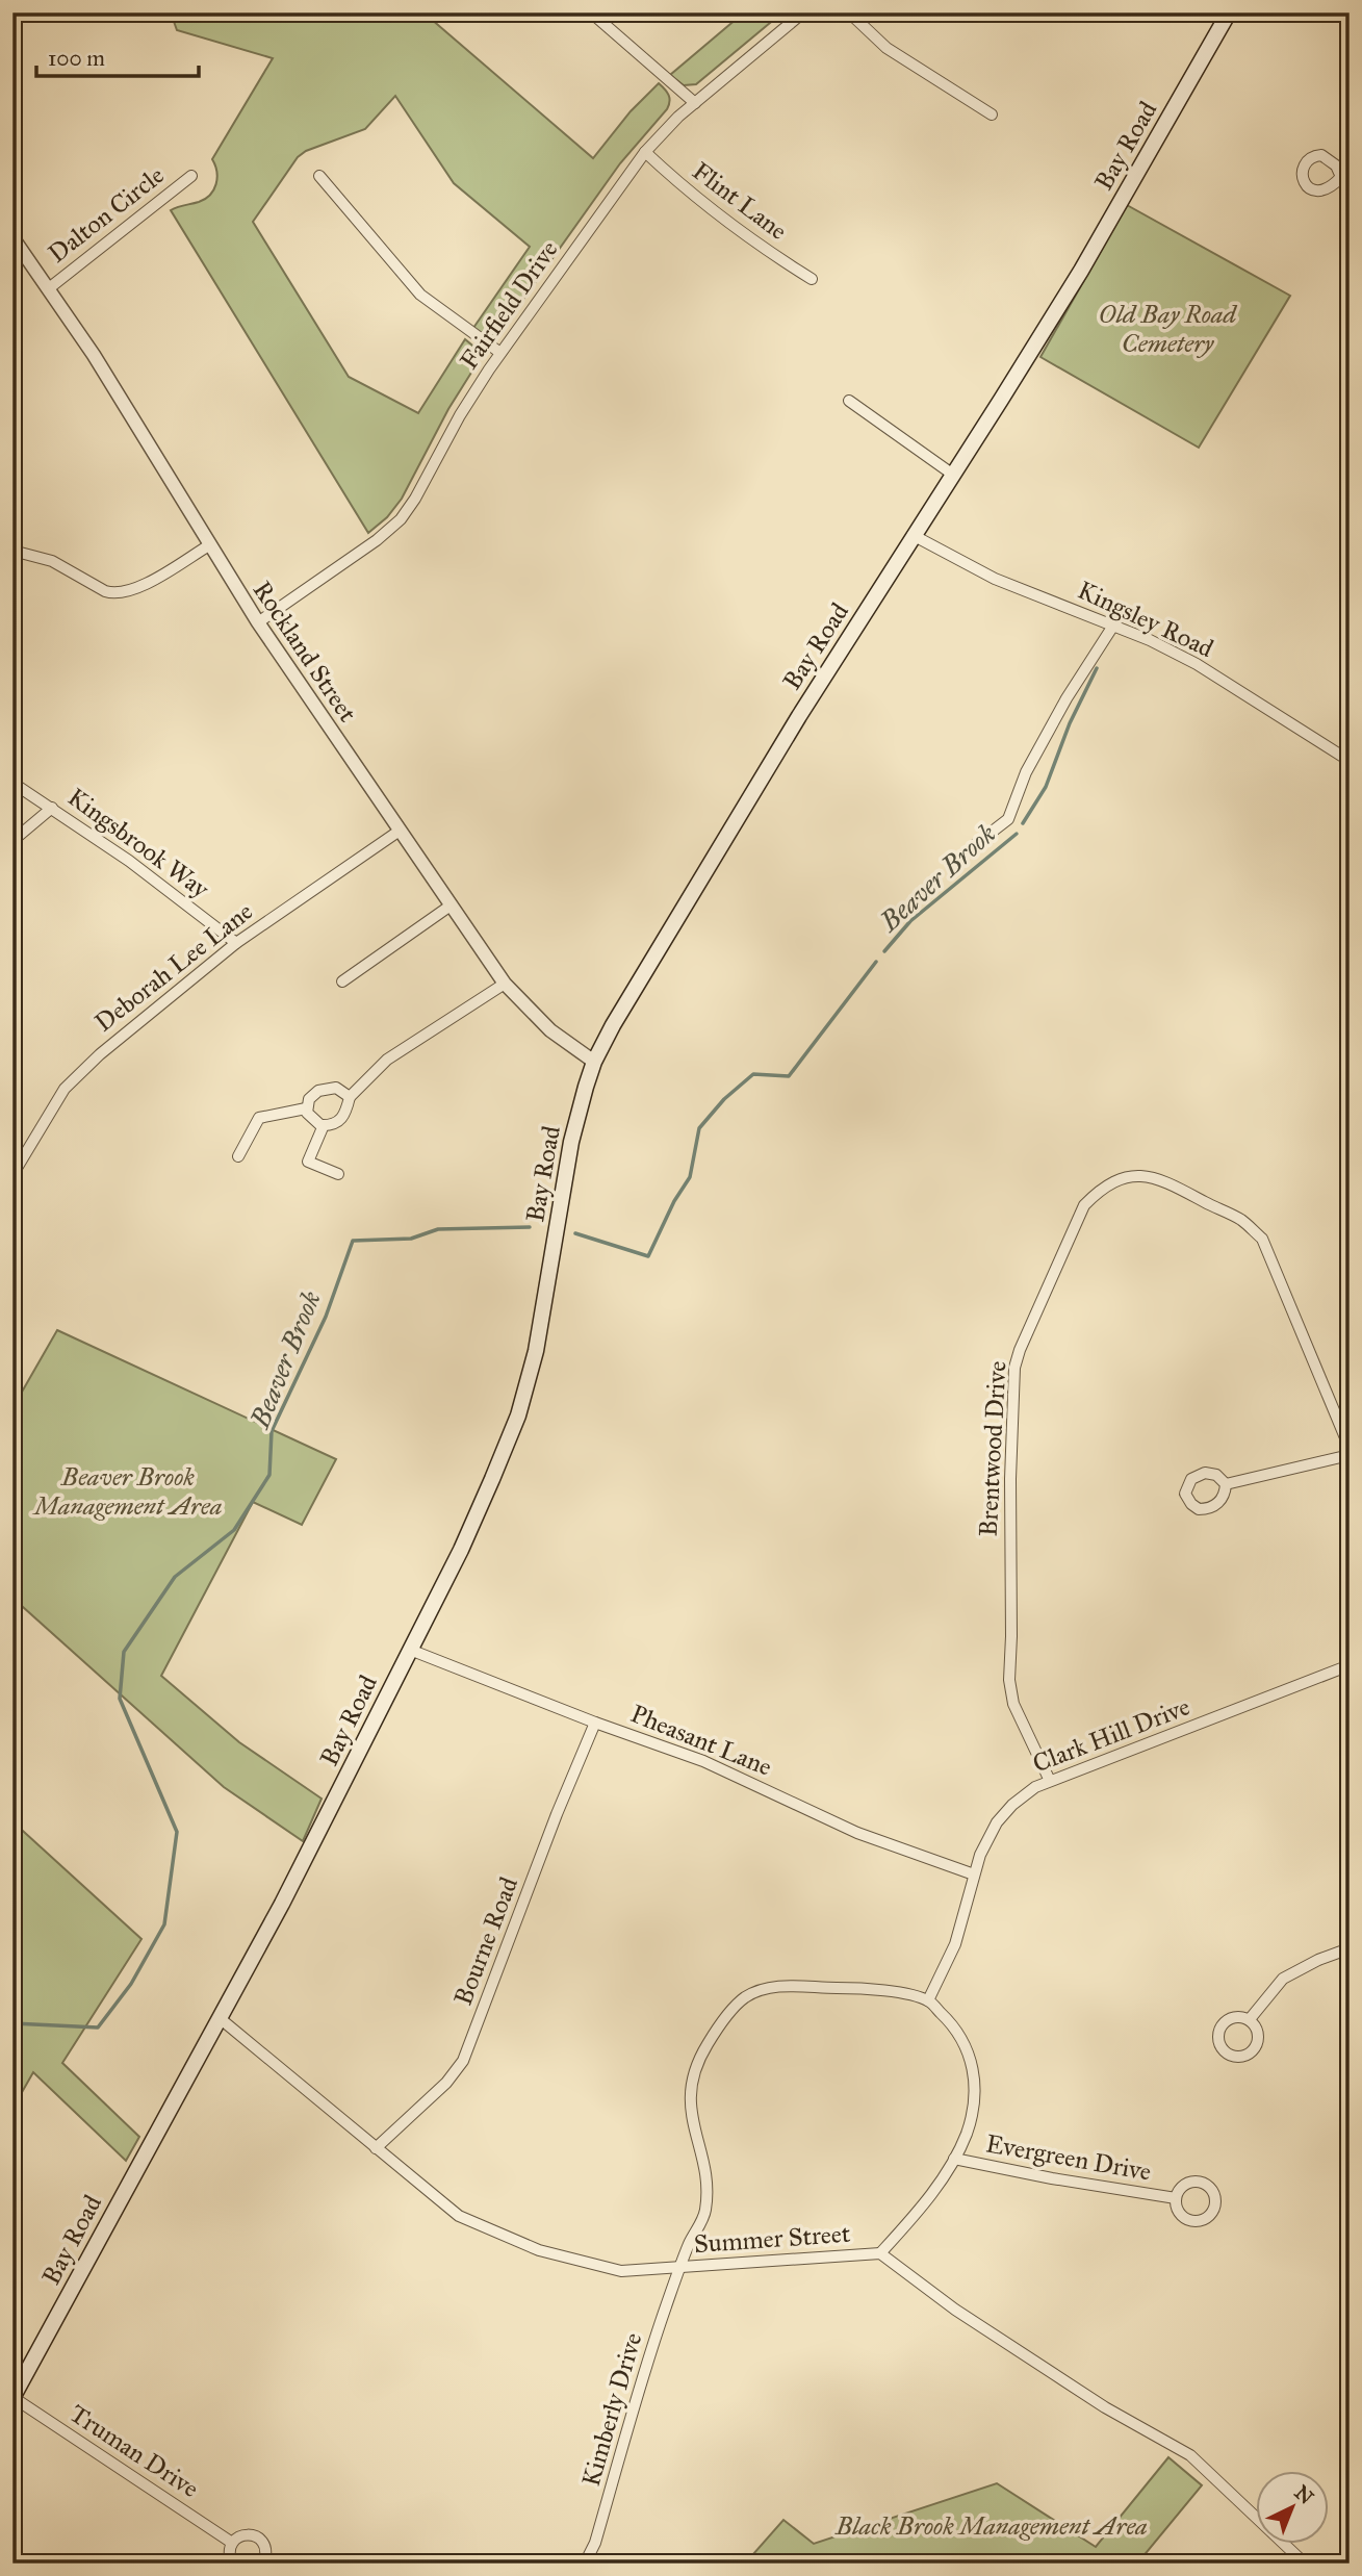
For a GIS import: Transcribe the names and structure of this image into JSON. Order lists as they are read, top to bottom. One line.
{"streets":{"main road":["Bay Road"],"street":["Flint Lane","Dalton Circle","Fairfield Drive","Kingsley Road","Rockland Street","Kingsbrook Way","Deborah Lee Lane","Brentwood Drive","Clark Hill Drive","Pheasant Lane","Bourne Road","Evergreen Drive","Summer Street","Kimberly Drive","Truman Drive"]},"crossings":[["Bay Road","Kingsley Road"],["Bay Road","Rockland Street"],["Bay Road","Pheasant Lane"],["Bay Road","Summer Street"],["Bay Road","Truman Drive"],["Flint Lane","Fairfield Drive"],["Dalton Circle","Rockland Street"],["Fairfield Drive","Rockland Street"],["Rockland Street","Deborah Lee Lane"],["Kingsbrook Way","Deborah Lee Lane"],["Brentwood Drive","Clark Hill Drive"],["Clark Hill Drive","Pheasant Lane"],["Clark Hill Drive","Kimberly Drive"],["Pheasant Lane","Bourne Road"],["Bourne Road","Summer Street"],["Summer Street","Kimberly Drive"]],"water":["Beaver Brook"],"parks":["Old Bay Road Cemetery","Beaver Brook Management Area","Black Brook Management Area"],"scale_bar":"100 m","north":"top right"}
